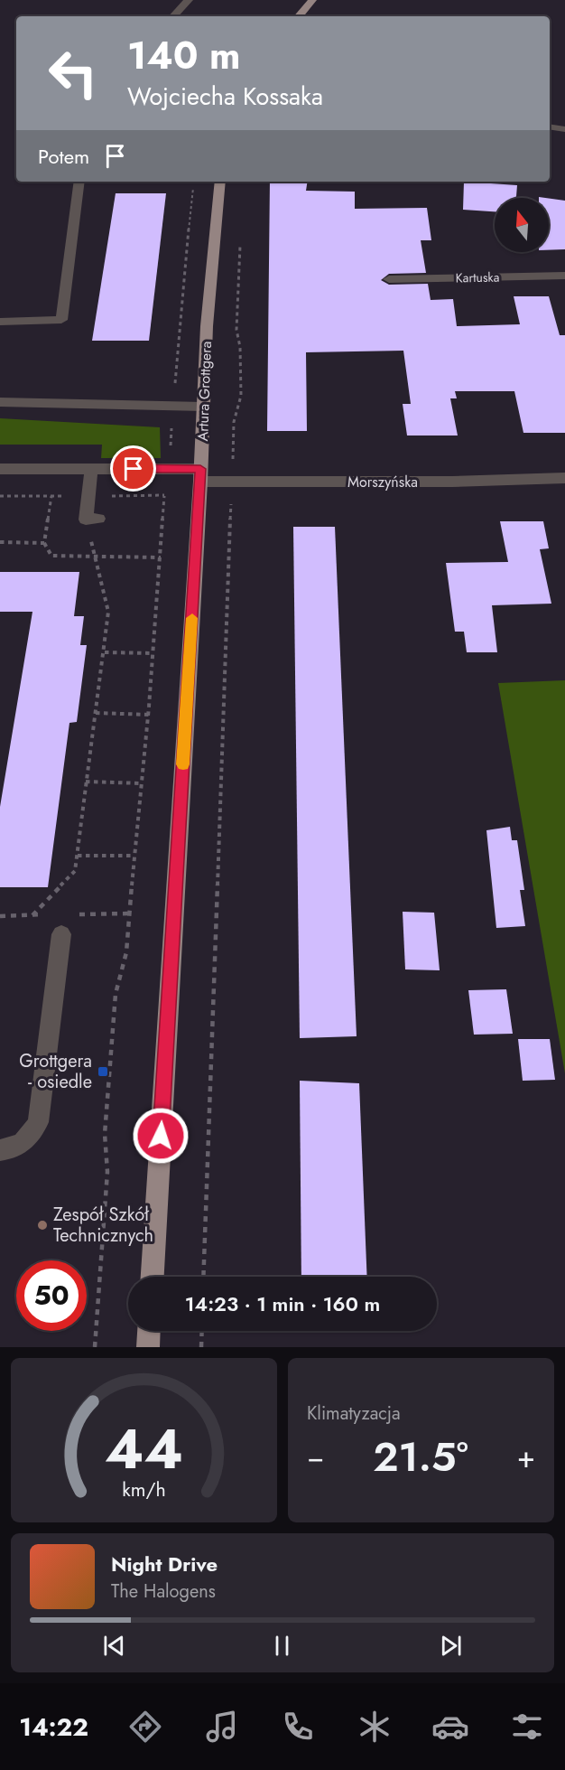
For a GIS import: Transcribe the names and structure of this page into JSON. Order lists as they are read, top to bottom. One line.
{"streets":{"main road":["Artura Grottgera"],"street":["Kartuska","Morszyńska"]},"crossings":[["Artura Grottgera","Morszyńska"]],"places":{"transit":["Grottgera - osiedle"],"other":["Zespół Szkół Technicznych"]},"north":"top","page":{"turn":["140 m","Wojciecha Kossaka"],"then":"Potem","limit":"50","trip":"14:23 · 1 min · 160 m","tile":"Klimatyzacja","heat":["−","21.5°","+"],"song":["Night Drive","The Halogens"],"tabs":"14:22","gauge":["44","km/h"]}}
